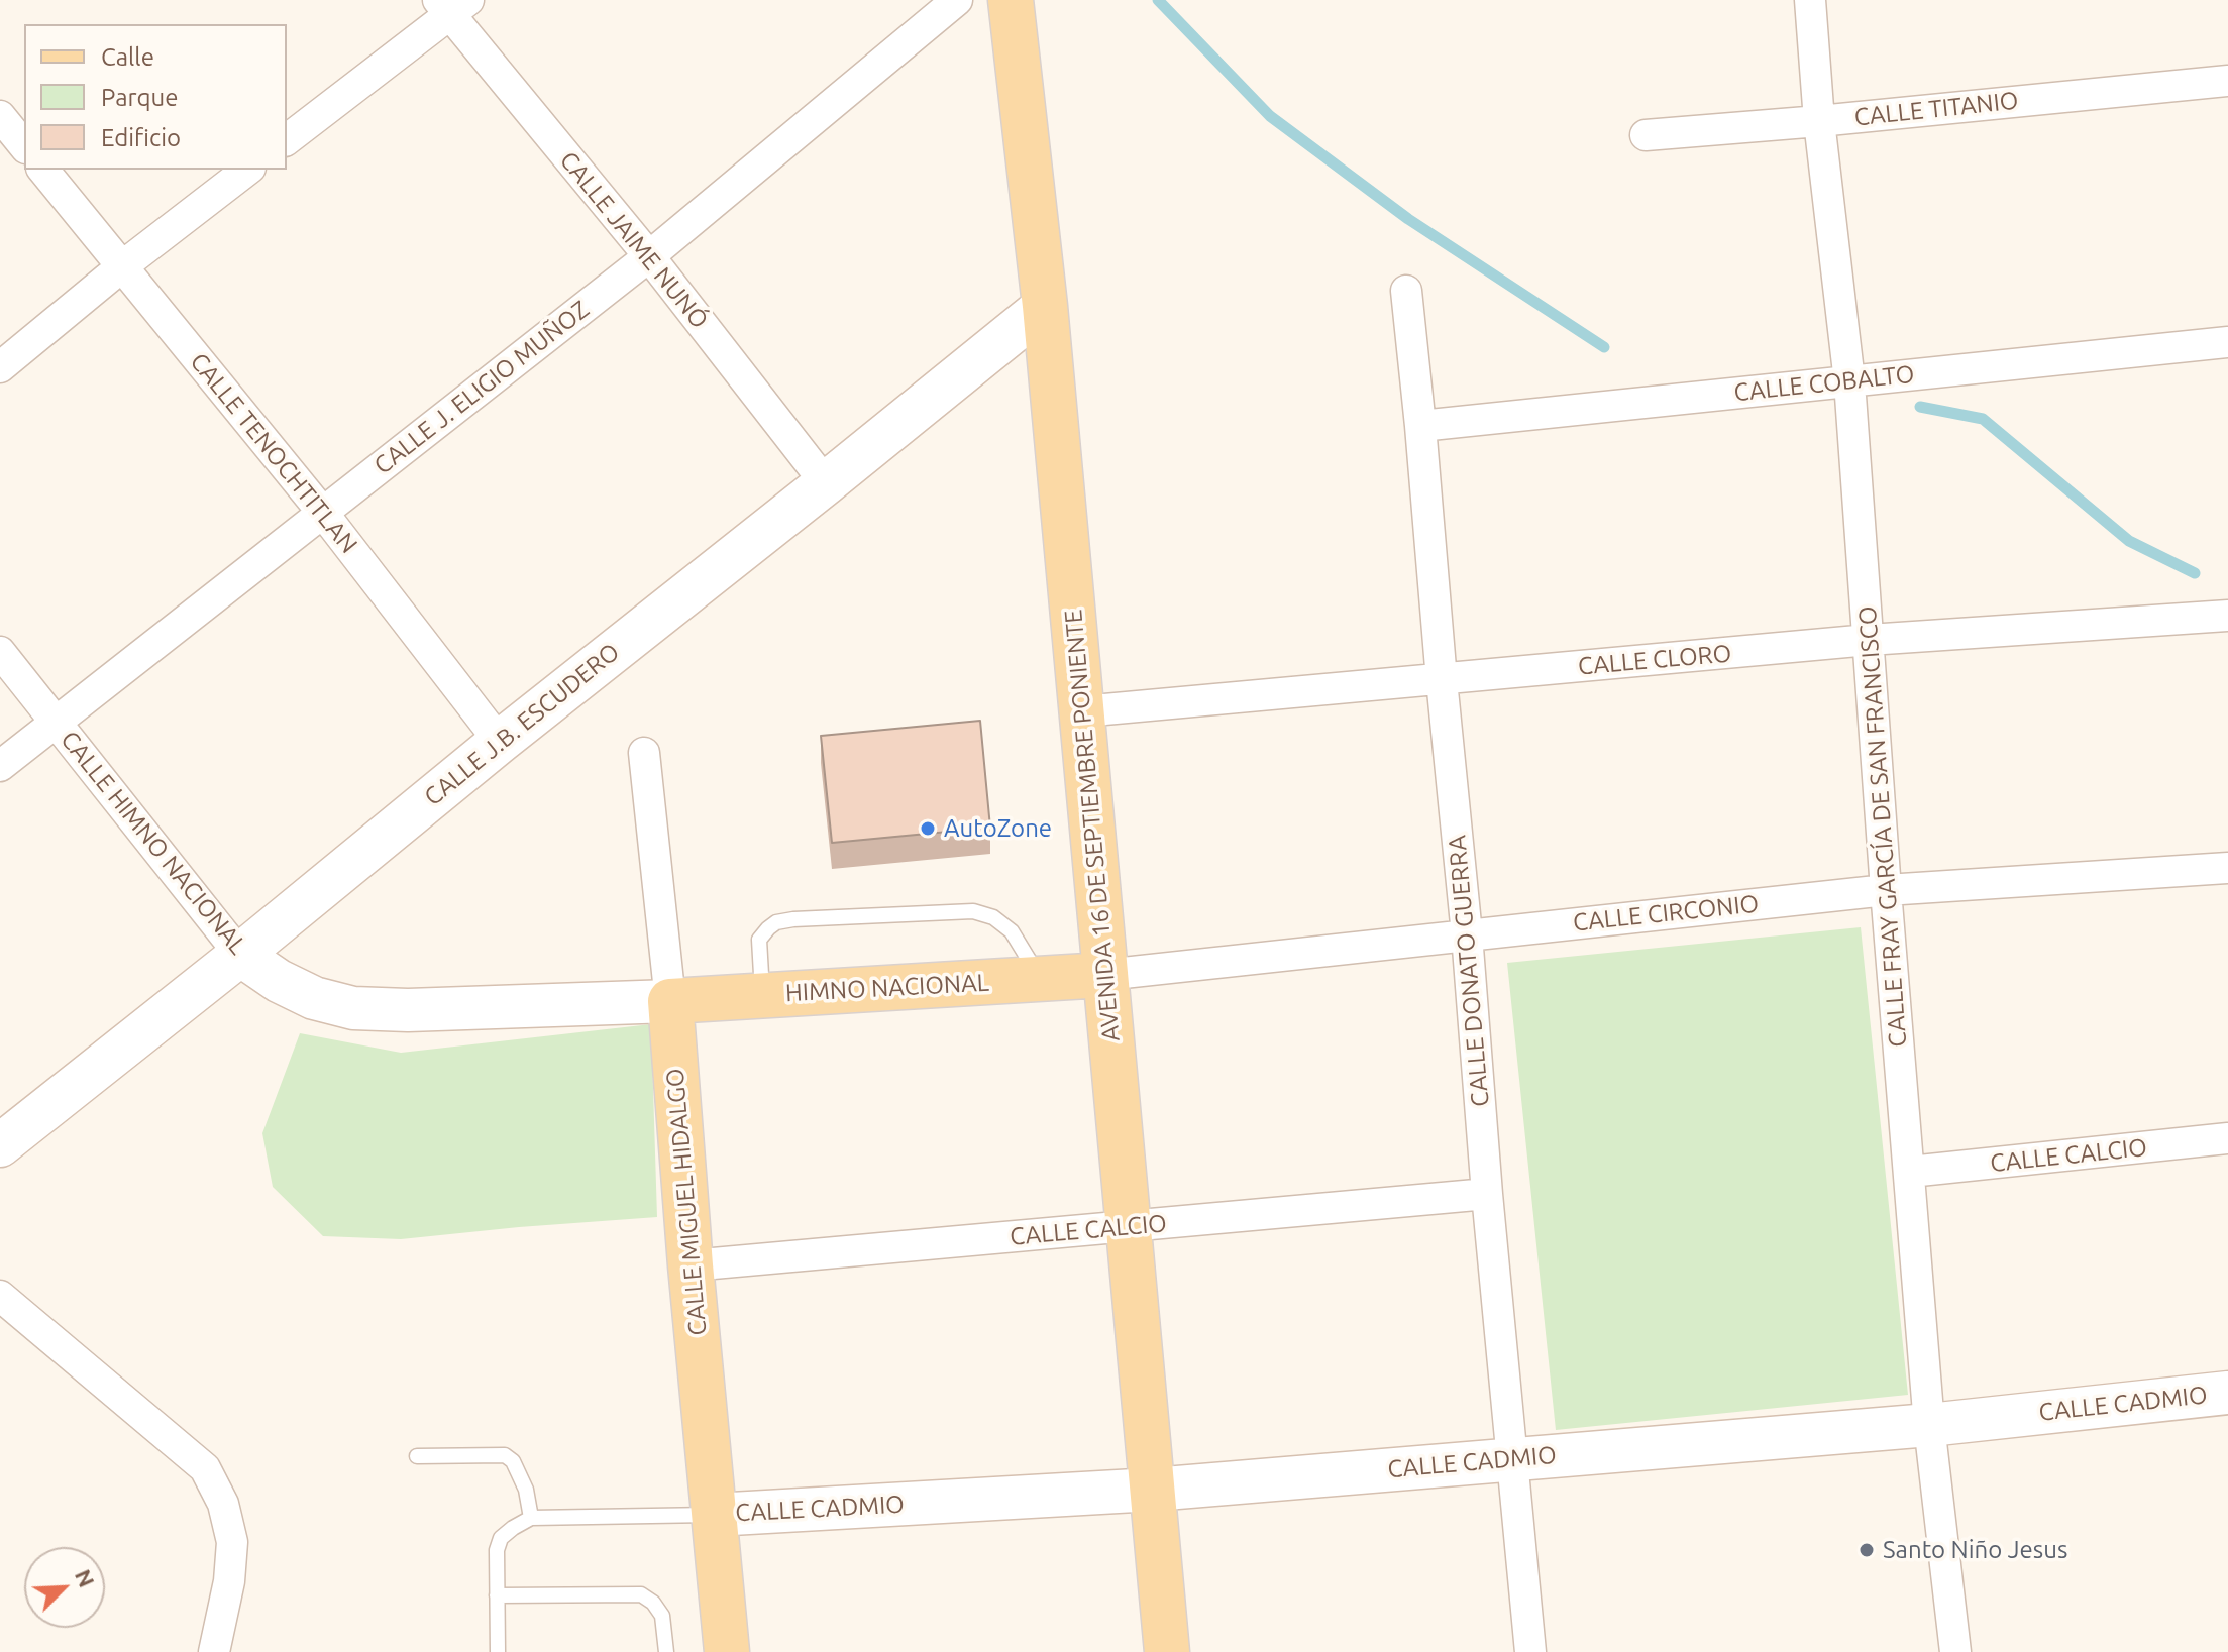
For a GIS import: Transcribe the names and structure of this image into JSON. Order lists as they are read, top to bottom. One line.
{"streets":{"main road":["AVENIDA 16 DE SEPTIEMBRE PONIENTE","HIMNO NACIONAL","CALLE MIGUEL HIDALGO"],"street":["CALLE TITANIO","CALLE JAIME NUNÓ","CALLE COBALTO","CALLE J. ELIGIO MUÑOZ","CALLE TENOCHTITLAN","CALLE CLORO","CALLE J.B. ESCUDERO","CALLE FRAY GARCÍA DE SAN FRANCISCO","CALLE HIMNO NACIONAL","CALLE CIRCONIO","CALLE DONATO GUERRA","CALLE CALCIO","CALLE CADMIO"]},"crossings":[["CALLE TITANIO","CALLE FRAY GARCÍA DE SAN FRANCISCO"],["CALLE JAIME NUNÓ","CALLE J. ELIGIO MUÑOZ"],["CALLE JAIME NUNÓ","CALLE J.B. ESCUDERO"],["CALLE COBALTO","CALLE FRAY GARCÍA DE SAN FRANCISCO"],["CALLE COBALTO","CALLE DONATO GUERRA"],["CALLE J. ELIGIO MUÑOZ","CALLE TENOCHTITLAN"],["CALLE J. ELIGIO MUÑOZ","CALLE HIMNO NACIONAL"],["CALLE TENOCHTITLAN","CALLE J.B. ESCUDERO"],["CALLE CLORO","AVENIDA 16 DE SEPTIEMBRE PONIENTE"],["CALLE CLORO","CALLE FRAY GARCÍA DE SAN FRANCISCO"],["CALLE CLORO","CALLE DONATO GUERRA"],["CALLE J.B. ESCUDERO","AVENIDA 16 DE SEPTIEMBRE PONIENTE"],["CALLE J.B. ESCUDERO","CALLE HIMNO NACIONAL"],["AVENIDA 16 DE SEPTIEMBRE PONIENTE","CALLE CIRCONIO"],["AVENIDA 16 DE SEPTIEMBRE PONIENTE","HIMNO NACIONAL"],["AVENIDA 16 DE SEPTIEMBRE PONIENTE","CALLE CALCIO"],["AVENIDA 16 DE SEPTIEMBRE PONIENTE","CALLE CADMIO"],["CALLE FRAY GARCÍA DE SAN FRANCISCO","CALLE CIRCONIO"],["CALLE FRAY GARCÍA DE SAN FRANCISCO","CALLE CALCIO"],["CALLE FRAY GARCÍA DE SAN FRANCISCO","CALLE CADMIO"],["CALLE HIMNO NACIONAL","HIMNO NACIONAL"],["CALLE HIMNO NACIONAL","CALLE MIGUEL HIDALGO"],["CALLE CIRCONIO","CALLE DONATO GUERRA"],["CALLE CIRCONIO","HIMNO NACIONAL"],["CALLE DONATO GUERRA","CALLE CALCIO"],["CALLE DONATO GUERRA","CALLE CADMIO"],["HIMNO NACIONAL","CALLE MIGUEL HIDALGO"],["CALLE CALCIO","CALLE MIGUEL HIDALGO"],["CALLE MIGUEL HIDALGO","CALLE CADMIO"]],"places":["AutoZone","Santo Niño Jesus"],"legend":["Calle","Parque","Edificio"],"north":"top right"}
